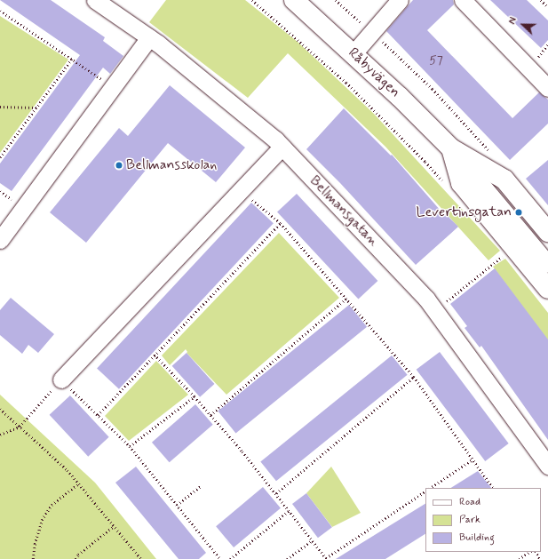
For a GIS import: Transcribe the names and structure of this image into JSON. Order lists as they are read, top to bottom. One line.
{"streets":{"main road":["Råbyvägen"],"street":["Bellmansgatan"]},"places":["Bellmansskolan","Levertinsgatan"],"house_numbers":["57"],"legend":["Road","Park","Building"],"north":"left"}
